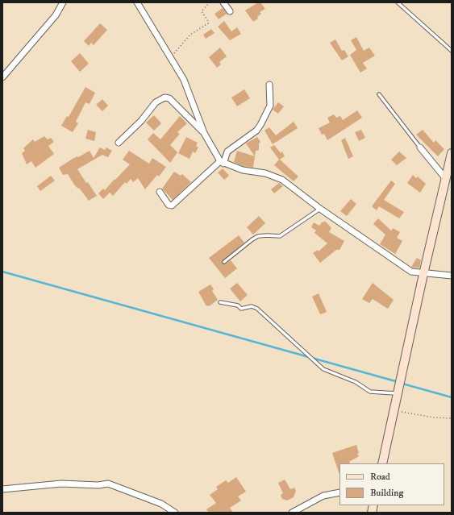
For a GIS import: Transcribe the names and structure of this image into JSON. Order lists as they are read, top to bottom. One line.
{"legend":["Road","Building"]}
